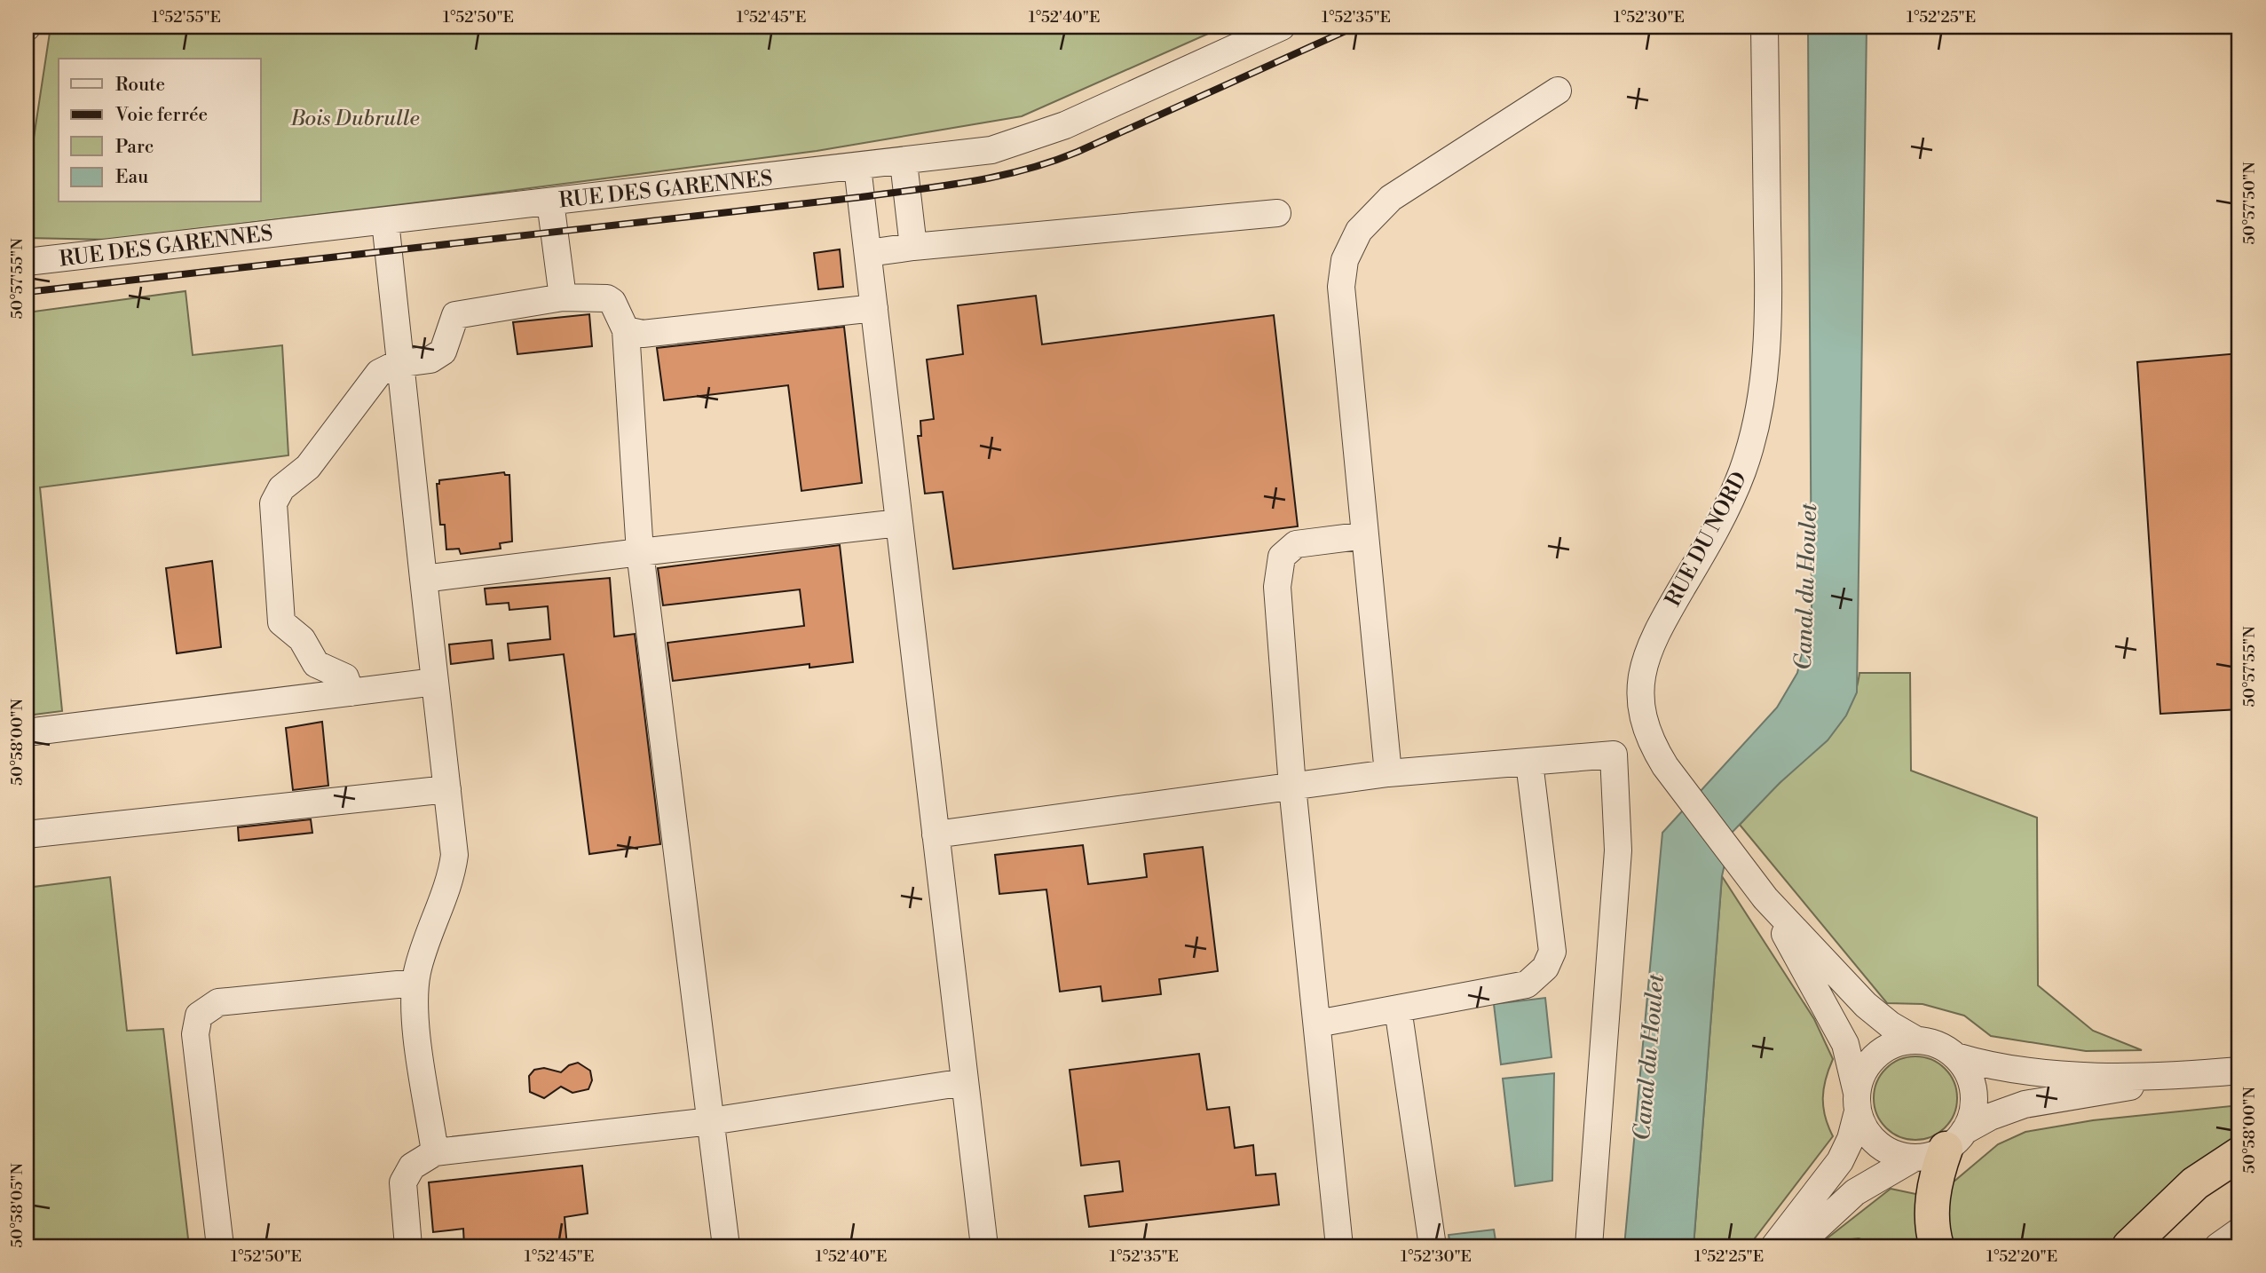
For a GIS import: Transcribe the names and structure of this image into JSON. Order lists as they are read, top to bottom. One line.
{"streets":{"street":["RUE DES GARENNES","RUE DU NORD"]},"water":["Canal du Houlet"],"parks":["Bois Dubrulle"],"legend":["Route","Voie ferrée","Parc","Eau"],"coordinates":["1°52'55\"E","1°52'50\"E","1°52'45\"E","1°52'40\"E","1°52'35\"E","1°52'30\"E","1°52'25\"E","50°57'50\"N","50°57'55\"N","50°58'00\"N","50°58'05\"N","1°52'20\"E"]}
